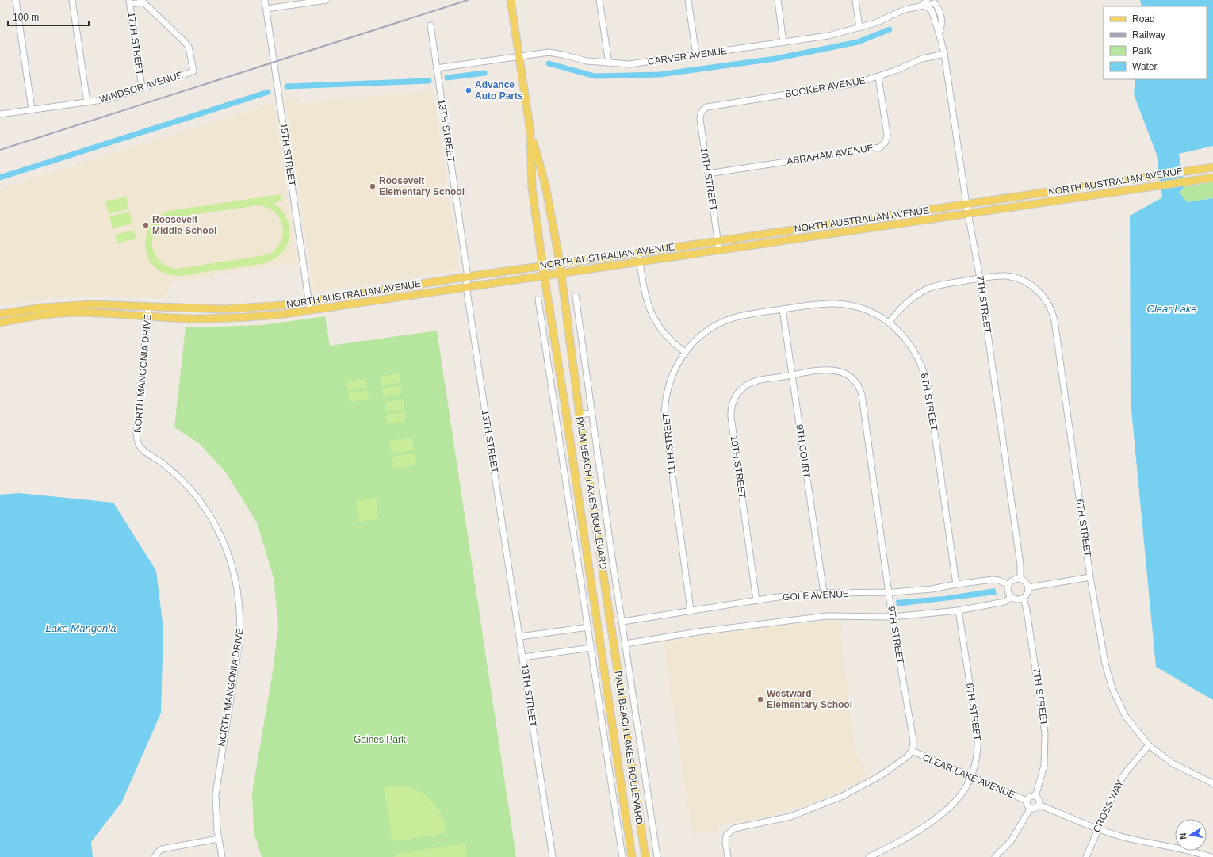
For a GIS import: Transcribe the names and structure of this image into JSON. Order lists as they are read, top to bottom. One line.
{"streets":{"main road":["NORTH AUSTRALIAN AVENUE","PALM BEACH LAKES BOULEVARD"],"street":["17TH STREET","CARVER AVENUE","WINDSOR AVENUE","BOOKER AVENUE","13TH STREET","15TH STREET","ABRAHAM AVENUE","10TH STREET","7TH STREET","NORTH MANGONIA DRIVE","8TH STREET","11TH STREET","9TH COURT","6TH STREET","GOLF AVENUE","9TH STREET","CLEAR LAKE AVENUE","CROSS WAY"]},"crossings":[["17TH STREET","WINDSOR AVENUE"],["CARVER AVENUE","13TH STREET"],["CARVER AVENUE","7TH STREET"],["CARVER AVENUE","PALM BEACH LAKES BOULEVARD"],["BOOKER AVENUE","ABRAHAM AVENUE"],["BOOKER AVENUE","10TH STREET"],["BOOKER AVENUE","7TH STREET"],["13TH STREET","NORTH AUSTRALIAN AVENUE"],["15TH STREET","NORTH AUSTRALIAN AVENUE"],["ABRAHAM AVENUE","10TH STREET"],["10TH STREET","NORTH AUSTRALIAN AVENUE"],["10TH STREET","9TH COURT"],["10TH STREET","GOLF AVENUE"],["10TH STREET","9TH STREET"],["NORTH AUSTRALIAN AVENUE","7TH STREET"],["NORTH AUSTRALIAN AVENUE","NORTH MANGONIA DRIVE"],["NORTH AUSTRALIAN AVENUE","PALM BEACH LAKES BOULEVARD"],["7TH STREET","6TH STREET"],["7TH STREET","GOLF AVENUE"],["7TH STREET","CLEAR LAKE AVENUE"],["8TH STREET","11TH STREET"],["8TH STREET","9TH COURT"],["8TH STREET","6TH STREET"],["8TH STREET","GOLF AVENUE"],["8TH STREET","CLEAR LAKE AVENUE"],["11TH STREET","9TH COURT"],["11TH STREET","GOLF AVENUE"],["9TH COURT","GOLF AVENUE"],["9TH COURT","9TH STREET"],["6TH STREET","CROSS WAY"],["GOLF AVENUE","9TH STREET"],["9TH STREET","CLEAR LAKE AVENUE"]],"water":["Clear Lake","Lake Mangonia"],"parks":["Gaines Park"],"places":["Advance Auto Parts","Roosevelt Elementary School","Roosevelt Middle School","Westward Elementary School"],"legend":["Road","Railway","Park","Water"],"scale_bar":"100 m","north":"left"}
